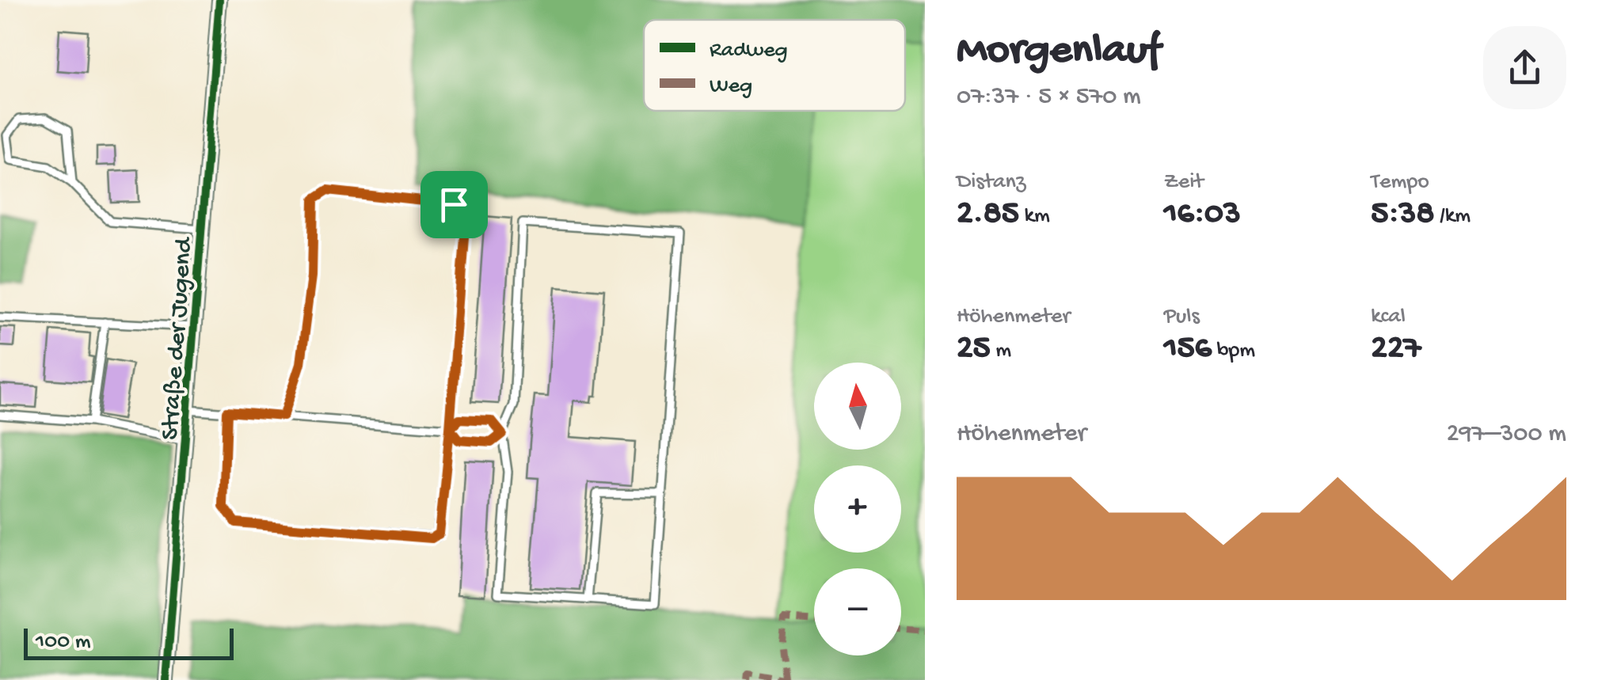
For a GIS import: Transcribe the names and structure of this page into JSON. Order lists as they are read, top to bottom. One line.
{"streets":{"street":["Straße der Jugend"]},"legend":["Radweg","Weg"],"scale_bar":"100 m","north":"top","page":{"heading":["Morgenlauf","07:37 · 5 × 570 m"],"stats":[["Distanz","2.85 km"],["Zeit","16:03"],["Tempo","5:38 /km"],["Höhenmeter","25 m"],["Puls","156 bpm"],["kcal","227"]],"map_buttons":["+","−"],"chart":["Höhenmeter","297–300 m"],"scale":"100 m"}}
